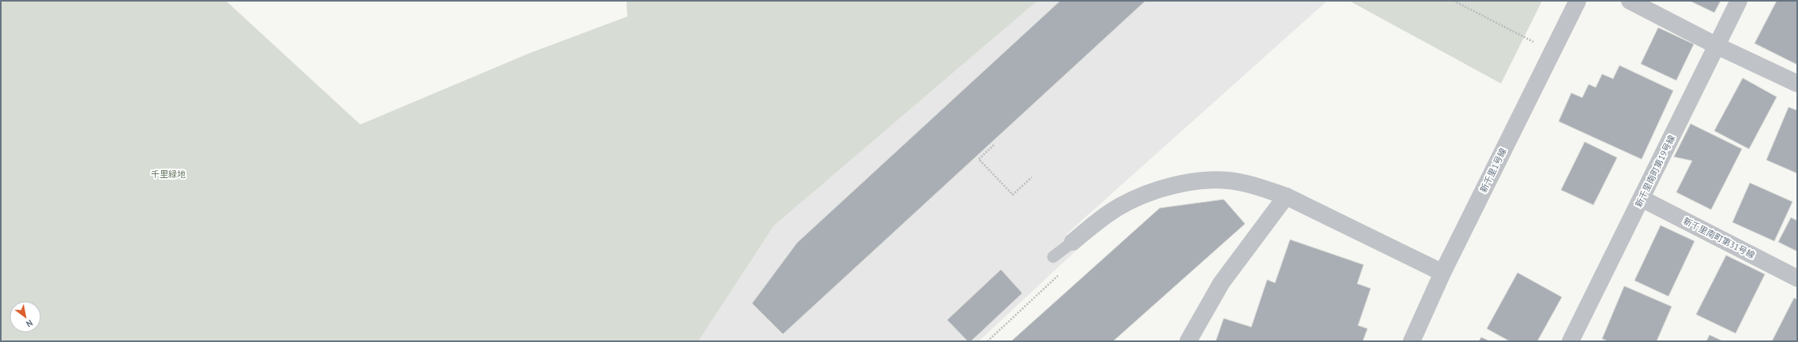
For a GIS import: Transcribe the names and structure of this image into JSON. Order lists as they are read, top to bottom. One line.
{"streets":{"street":["新千里1号線","新千里南町第19号線","新千里南町第31号線"]},"crossings":[["新千里南町第19号線","新千里南町第31号線"]],"parks":["千里緑地"],"north":"bottom right"}
